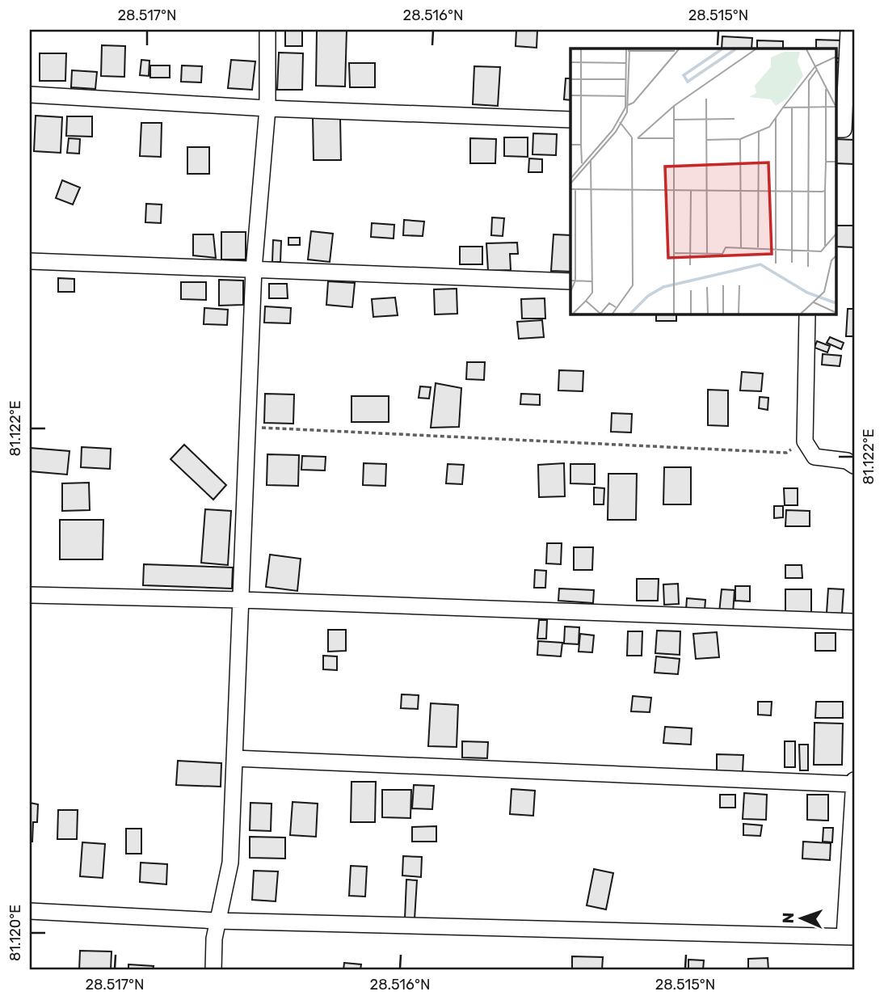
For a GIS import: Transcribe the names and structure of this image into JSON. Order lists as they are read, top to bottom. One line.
{"north":"left","coordinates":["28.517°N","28.516°N","28.515°N","81.122°E","81.120°E"]}
